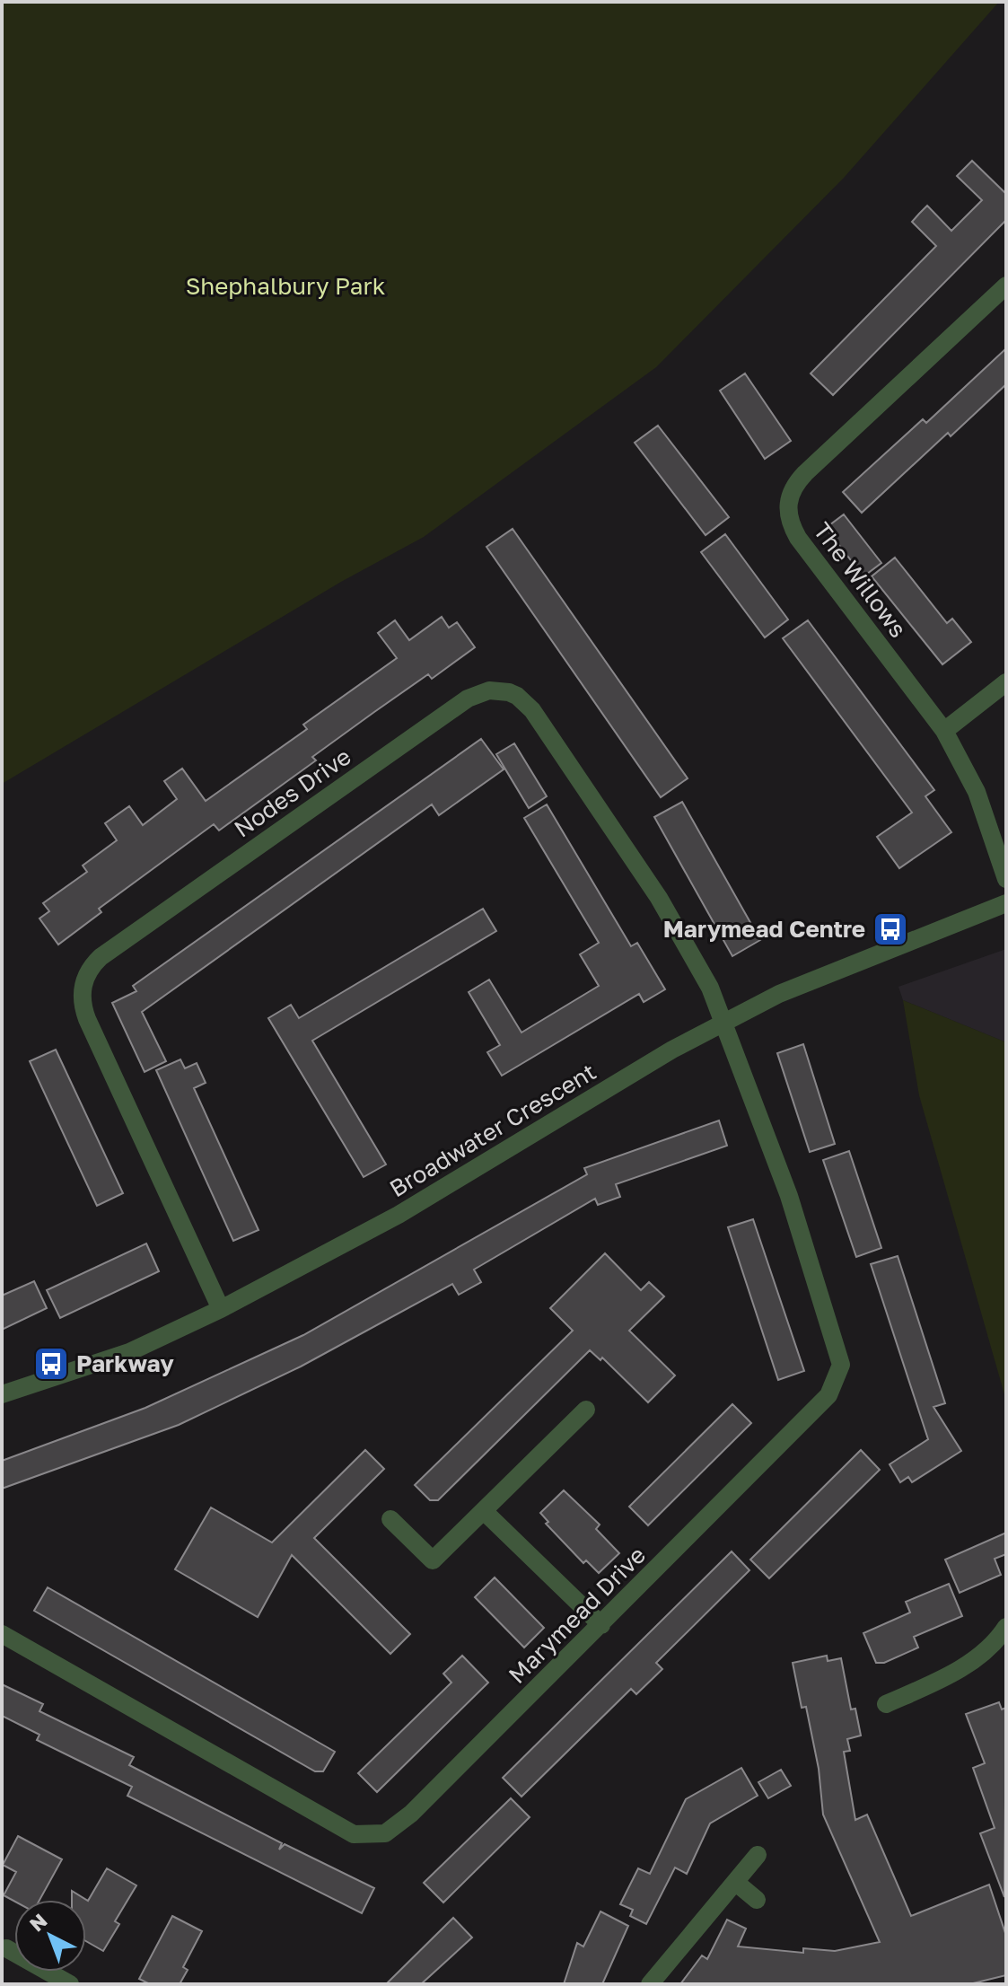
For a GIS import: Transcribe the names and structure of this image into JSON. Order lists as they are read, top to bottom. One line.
{"streets":{"street":["The Willows","Nodes Drive","Broadwater Crescent","Marymead Drive"]},"crossings":[["Nodes Drive","Broadwater Crescent"],["Nodes Drive","Marymead Drive"],["Broadwater Crescent","Marymead Drive"]],"parks":["Shephalbury Park"],"places":{"bus stop":["Marymead Centre","Parkway"]},"north":"top left"}
